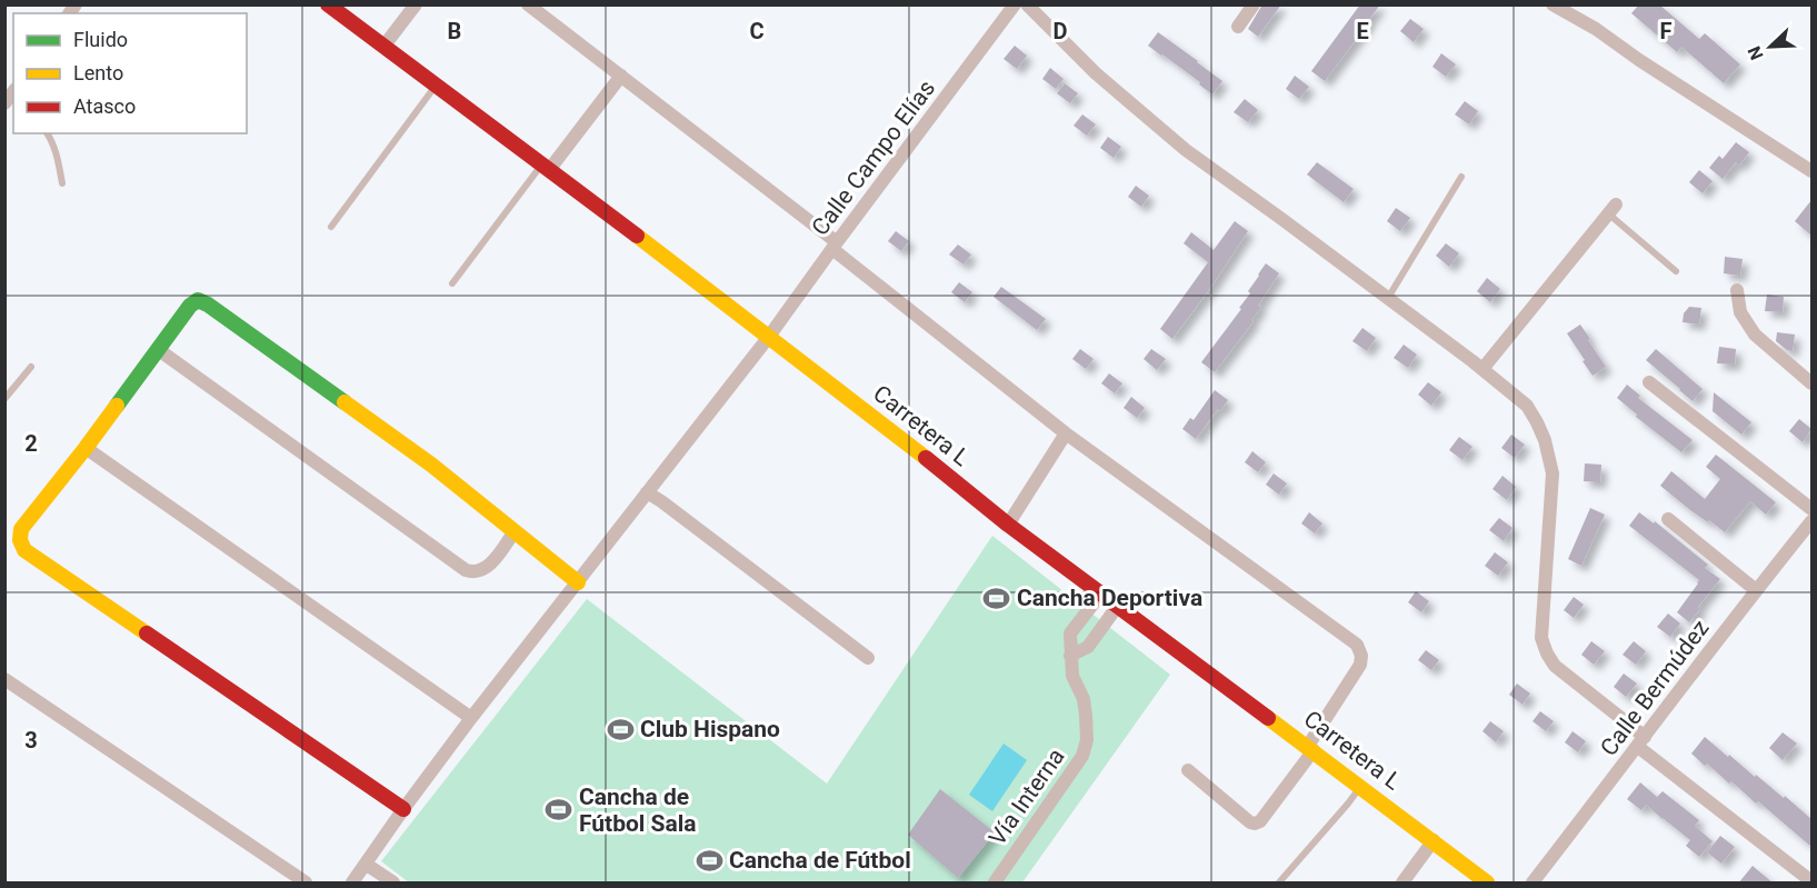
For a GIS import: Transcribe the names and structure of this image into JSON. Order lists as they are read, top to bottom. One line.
{"streets":{"street":["Calle Campo Elías","Carretera L","Calle Bermúdez","Vía Interna"]},"crossings":[["Calle Campo Elías","Carretera L"]],"places":{"sports":["Cancha Deportiva","Club Hispano","Cancha de Fútbol Sala","Cancha de Fútbol"]},"legend":["Fluido","Lento","Atasco"],"north":"bottom left","grid":{"columns":["B","C","D","E","F"],"rows":["2","3"]}}
